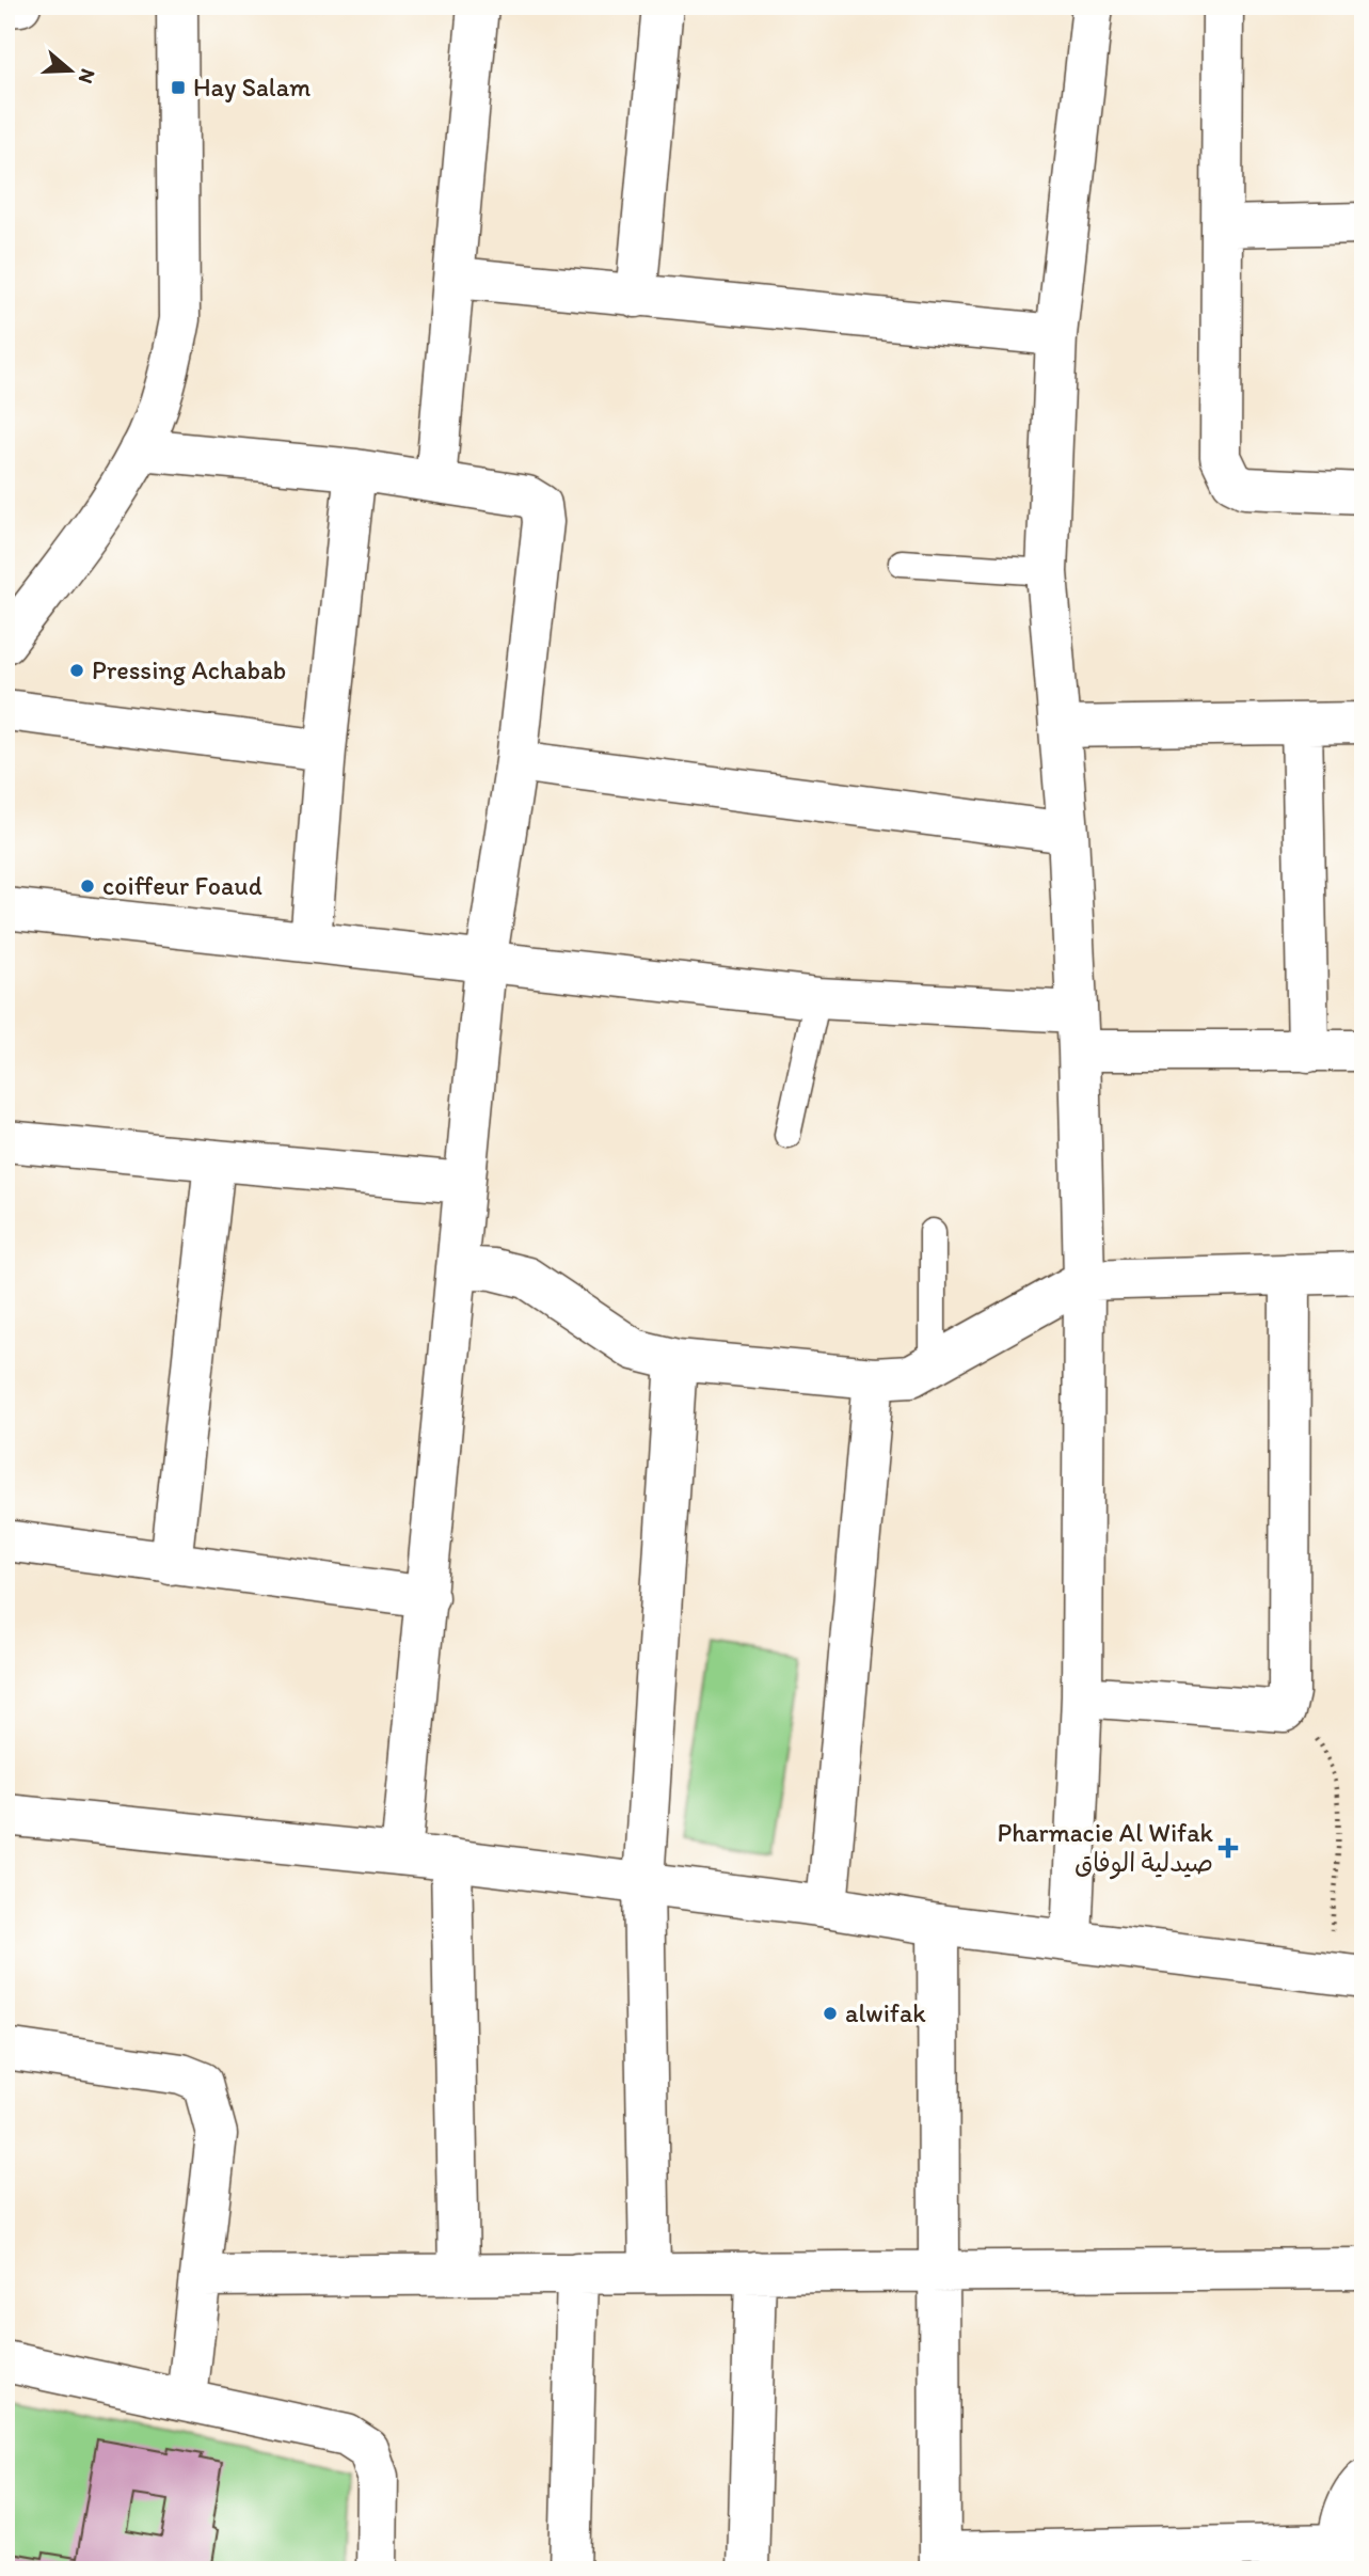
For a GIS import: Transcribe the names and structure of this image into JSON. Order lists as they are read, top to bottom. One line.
{"places":{"transit":["Hay Salam"],"other":["Pressing Achabab","coiffeur Foaud","alwifak"],"health":["Pharmacie Al Wifak صيدلية الوفاق"]},"north":"right"}
